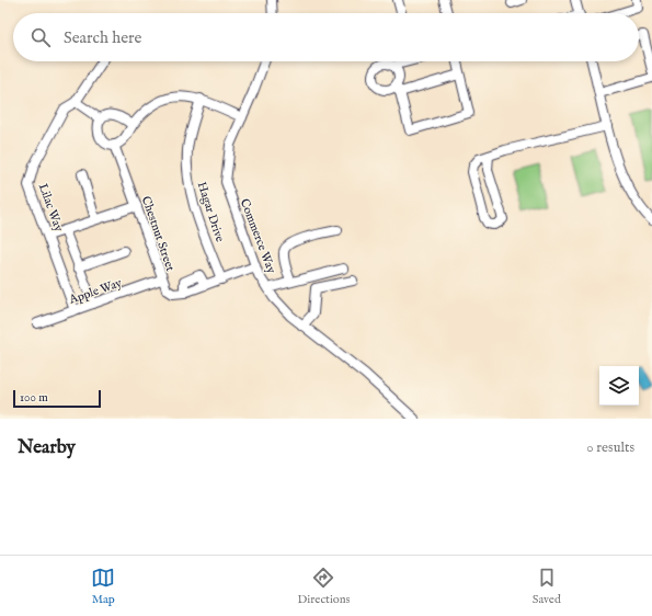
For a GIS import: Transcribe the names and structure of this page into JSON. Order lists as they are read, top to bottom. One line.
{"streets":{"street":["Lilac Way","Hagar Drive","Chestnut Street","Commerce Way","Apple Way"]},"crossings":[["Lilac Way","Apple Way"],["Hagar Drive","Chestnut Street"],["Chestnut Street","Commerce Way"],["Chestnut Street","Apple Way"]],"scale_bar":"100 m","page":{"search":"Search here","scale":"100 m","heading":["Nearby","0 results"],"nav":["Map","Directions","Saved"]}}
